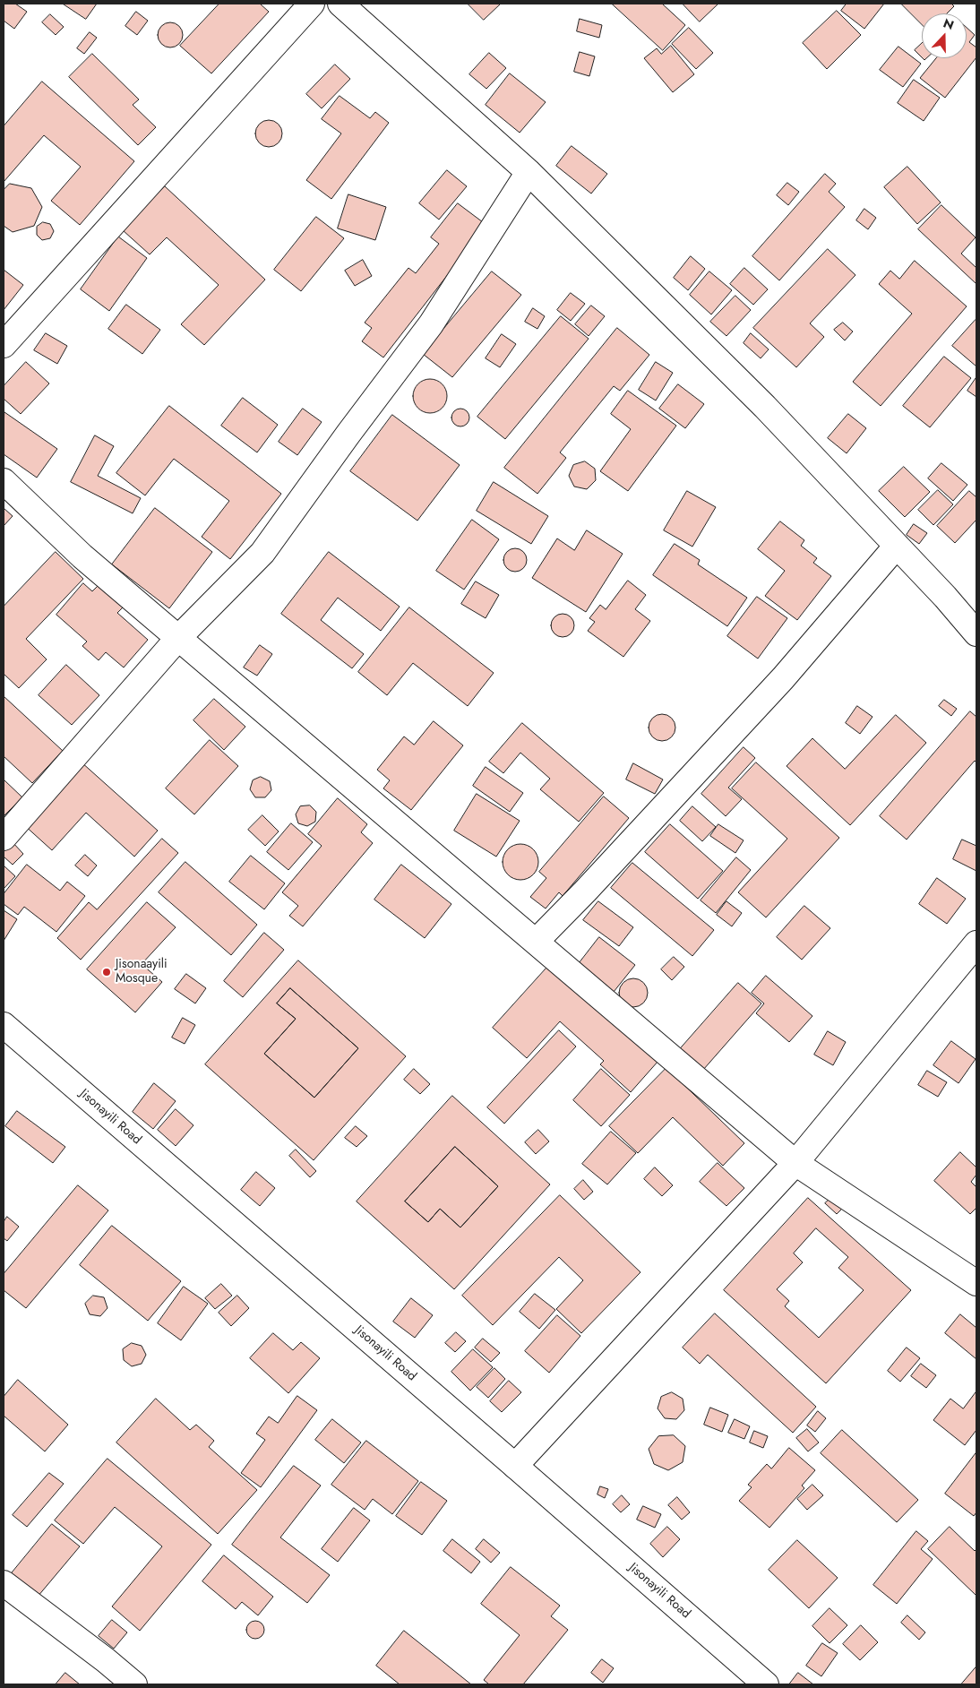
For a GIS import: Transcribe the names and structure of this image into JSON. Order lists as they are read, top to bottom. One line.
{"streets":{"street":["Jisonayili Road"]},"places":["Jisonaayili Mosque"],"north":"top"}
